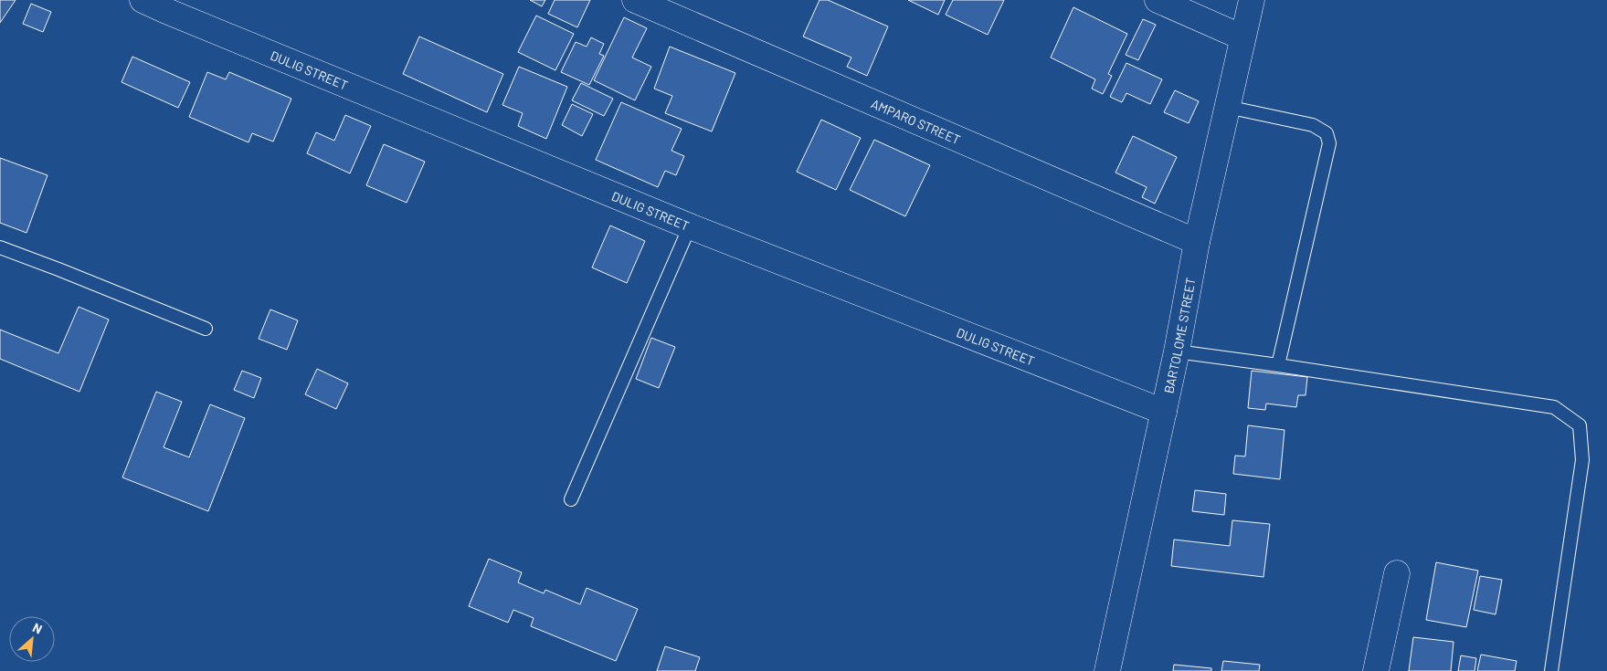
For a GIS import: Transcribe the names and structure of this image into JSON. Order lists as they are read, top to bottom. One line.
{"streets":{"street":["DULIG STREET","AMPARO STREET","BARTOLOME STREET"]},"crossings":[["DULIG STREET","BARTOLOME STREET"],["AMPARO STREET","BARTOLOME STREET"]],"north":"top right"}
